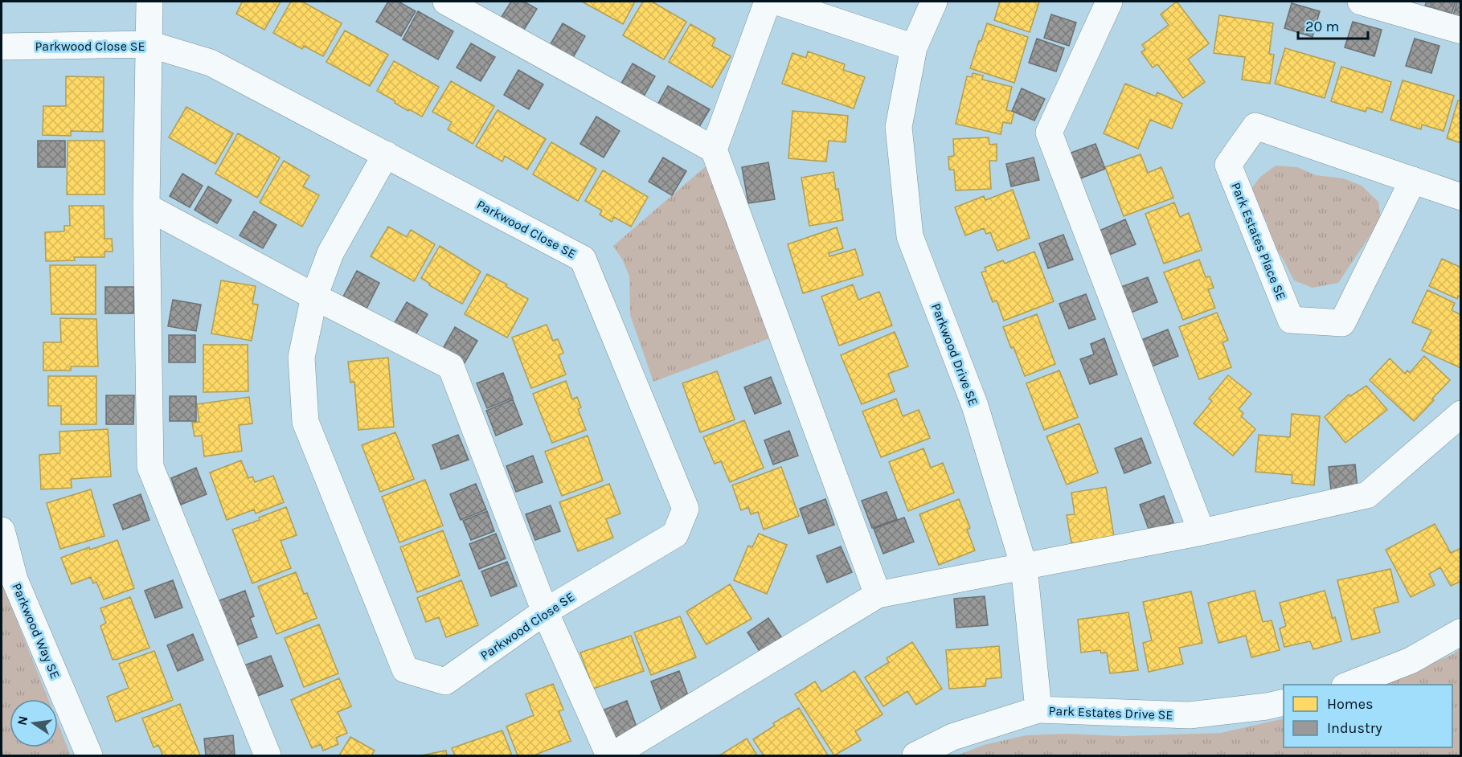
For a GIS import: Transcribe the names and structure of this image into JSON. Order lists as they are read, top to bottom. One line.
{"streets":{"street":["Parkwood Close SE","Park Estates Place SE","Parkwood Drive SE","Parkwood Way SE","Park Estates Drive SE"]},"crossings":[["Parkwood Drive SE","Park Estates Drive SE"]],"legend":["Homes","Industry"],"scale_bar":"20 m","north":"left"}
